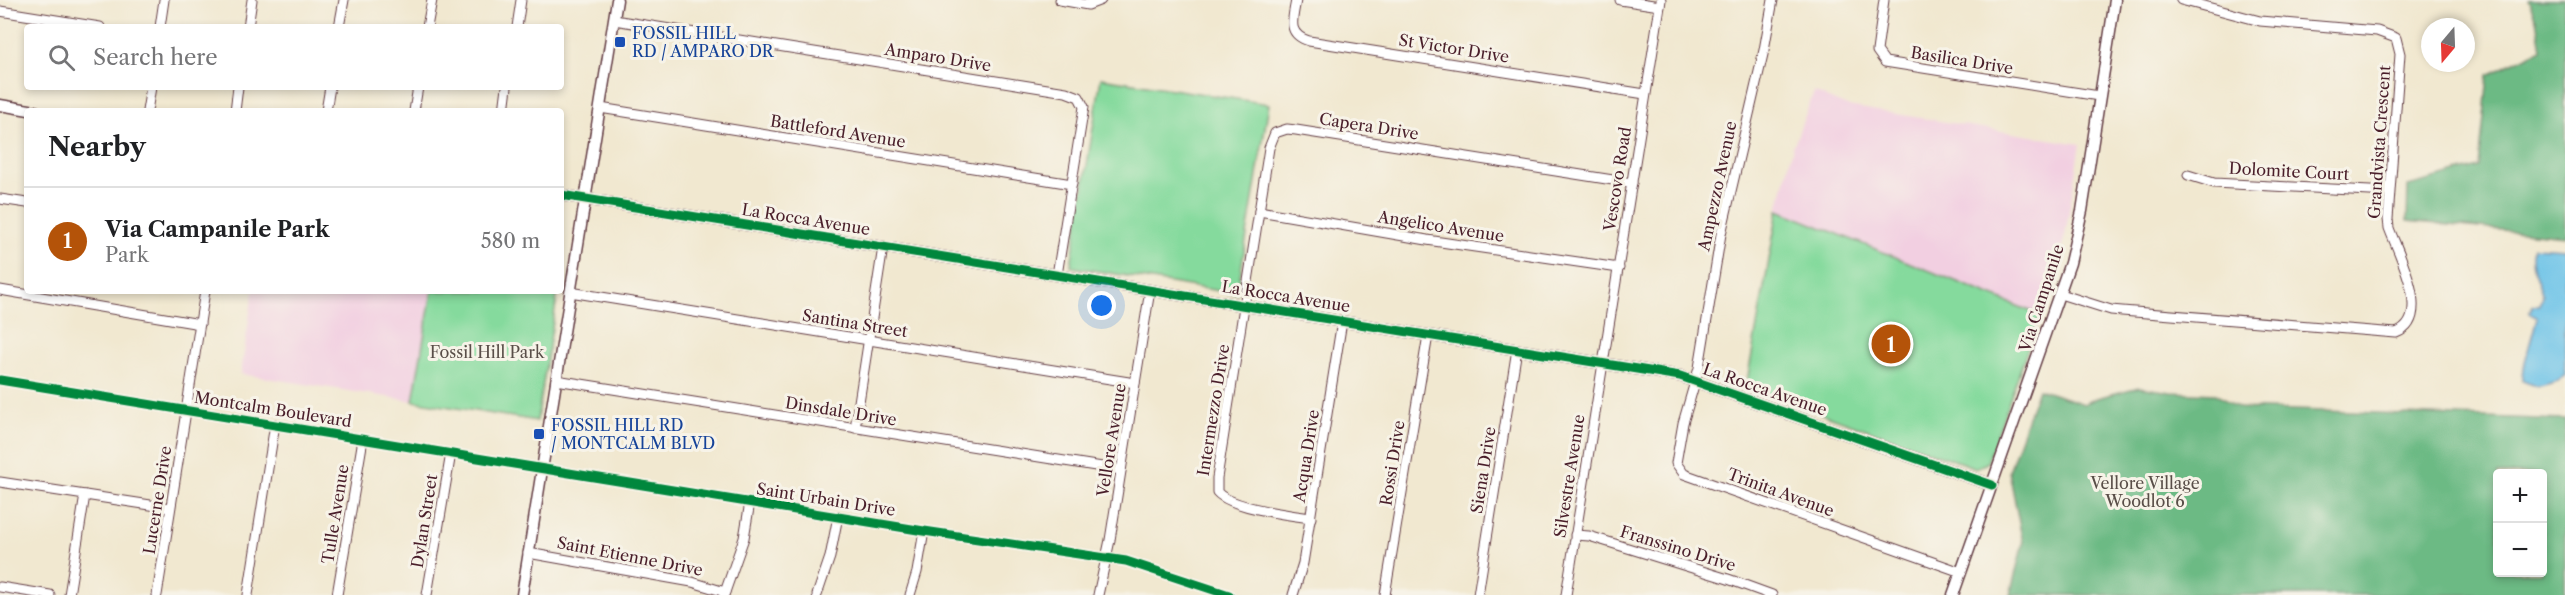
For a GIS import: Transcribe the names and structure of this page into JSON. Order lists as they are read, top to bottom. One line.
{"streets":{"street":["St Victor Drive","Amparo Drive","Basilica Drive","Capera Drive","Battleford Avenue","Grandvista Crescent","Dolomite Court","Vescovo Road","Ampezzo Avenue","La Rocca Avenue","Angelico Avenue","Via Campanile","Santina Street","Montcalm Boulevard","Intermezzo Drive","Dinsdale Drive","Vellore Avenue","Acqua Drive","Rossi Drive","Siena Drive","Silvestre Avenue","Trinita Avenue","Saint Urbain Drive","Lucerne Drive","Tulle Avenue","Dylan Street","Franssino Drive","Saint Etienne Drive"]},"crossings":[["St Victor Drive","Vescovo Road"],["Amparo Drive","Battleford Avenue"],["Amparo Drive","La Rocca Avenue"],["Basilica Drive","Via Campanile"],["Capera Drive","Vescovo Road"],["Capera Drive","La Rocca Avenue"],["Capera Drive","Angelico Avenue"],["Capera Drive","Intermezzo Drive"],["Grandvista Crescent","Dolomite Court"],["Grandvista Crescent","Via Campanile"],["Vescovo Road","La Rocca Avenue"],["Vescovo Road","Angelico Avenue"],["Vescovo Road","Silvestre Avenue"],["Ampezzo Avenue","La Rocca Avenue"],["Ampezzo Avenue","Trinita Avenue"],["La Rocca Avenue","Via Campanile"],["La Rocca Avenue","Intermezzo Drive"],["La Rocca Avenue","Vellore Avenue"],["La Rocca Avenue","Acqua Drive"],["La Rocca Avenue","Rossi Drive"],["La Rocca Avenue","Siena Drive"],["La Rocca Avenue","Silvestre Avenue"],["La Rocca Avenue","Trinita Avenue"],["Via Campanile","Trinita Avenue"],["Santina Street","Vellore Avenue"],["Montcalm Boulevard","Saint Urbain Drive"],["Montcalm Boulevard","Lucerne Drive"],["Montcalm Boulevard","Tulle Avenue"],["Montcalm Boulevard","Dylan Street"],["Intermezzo Drive","Acqua Drive"],["Dinsdale Drive","Vellore Avenue"],["Vellore Avenue","Saint Urbain Drive"],["Silvestre Avenue","Franssino Drive"]],"parks":["Fossil Hill Park","Vellore Village Woodlot 6"],"places":{"transit":["FOSSIL HILL RD / AMPARO DR","FOSSIL HILL RD / MONTCALM BLVD"]},"north":"bottom","page":{"search":"Search here","heading":"Nearby","list":[{"mark":"1","name":"Via Campanile Park","note":"Park","value":"580 m"}],"pins":"1","map_buttons":["+","−"]}}
